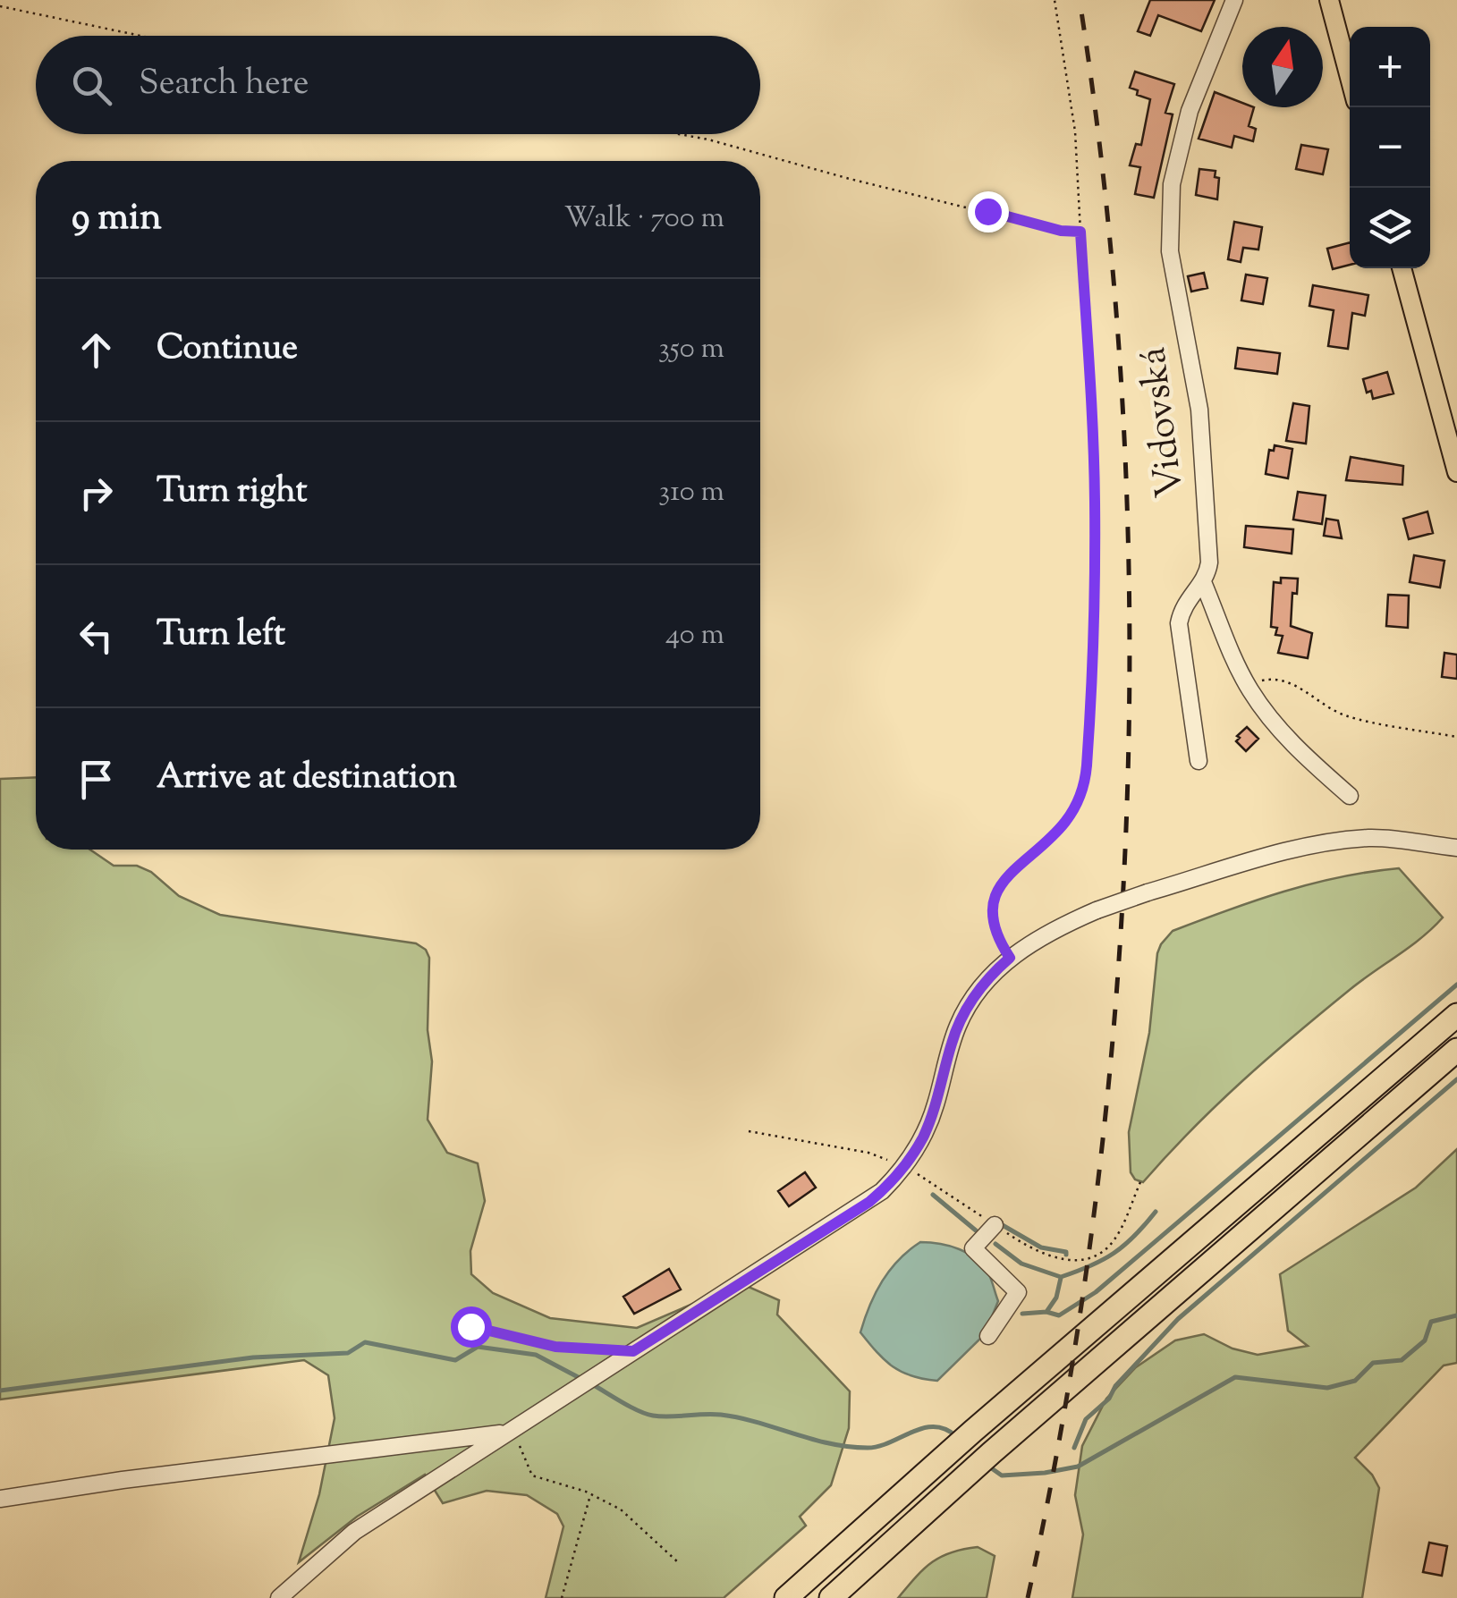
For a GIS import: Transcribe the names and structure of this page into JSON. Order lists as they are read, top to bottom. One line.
{"streets":{"street":["Vidovská"]},"north":"top","page":{"map_buttons":["+","−"],"search":"Search here","heading":["9 min","Walk · 700 m"],"list":[["Continue","350 m"],["Turn right","310 m"],["Turn left","40 m"],"Arrive at destination"]}}
